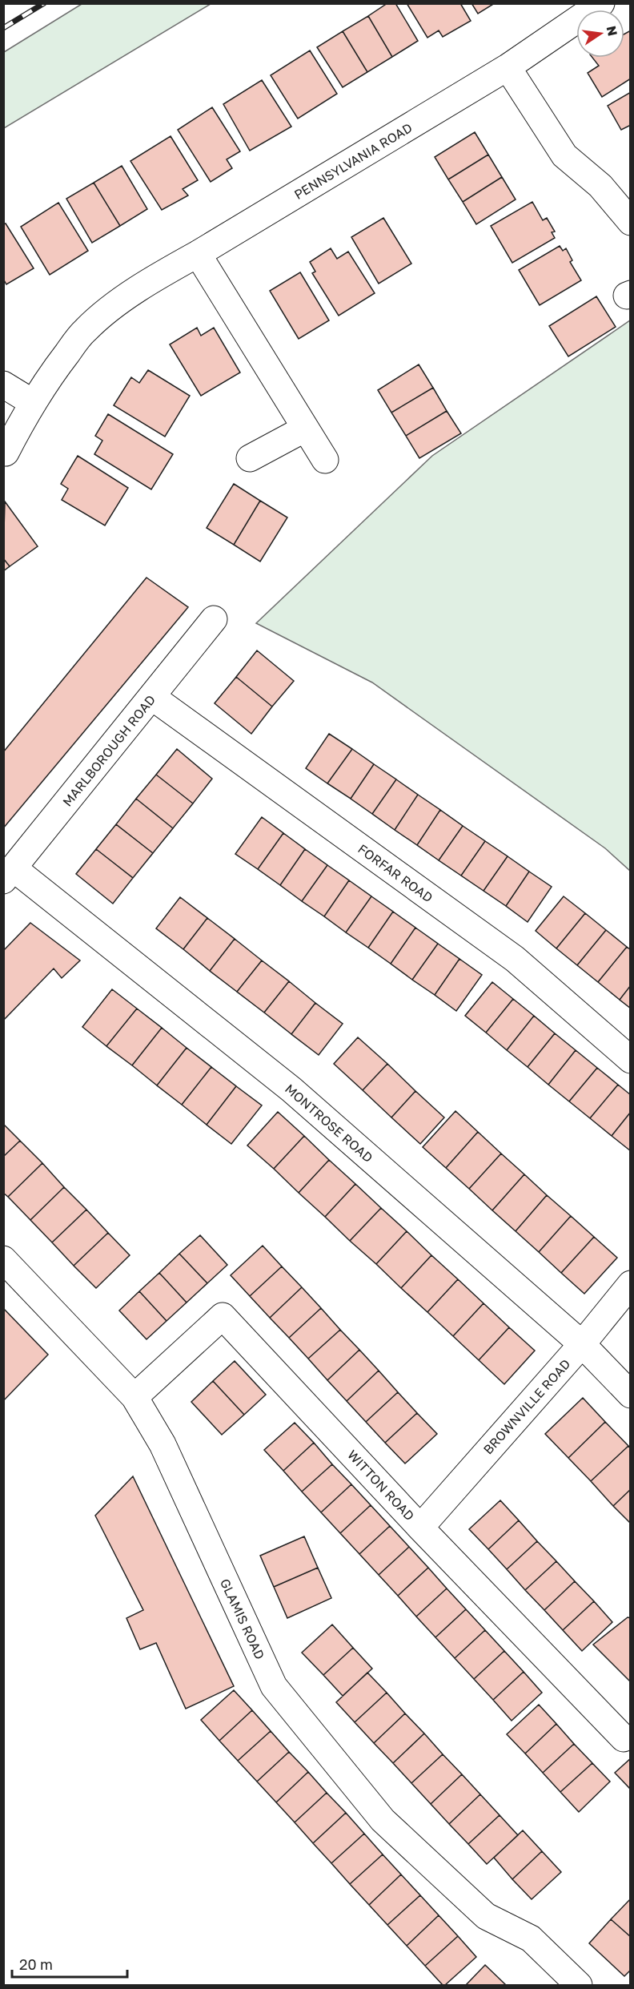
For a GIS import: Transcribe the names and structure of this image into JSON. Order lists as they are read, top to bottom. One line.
{"streets":{"street":["PENNSYLVANIA ROAD","MARLBOROUGH ROAD","FORFAR ROAD","MONTROSE ROAD","BROWNVILLE ROAD","WITTON ROAD","GLAMIS ROAD"]},"crossings":[["MARLBOROUGH ROAD","FORFAR ROAD"],["MARLBOROUGH ROAD","MONTROSE ROAD"],["MONTROSE ROAD","BROWNVILLE ROAD"],["BROWNVILLE ROAD","WITTON ROAD"],["WITTON ROAD","GLAMIS ROAD"]],"scale_bar":"20 m","north":"right"}
